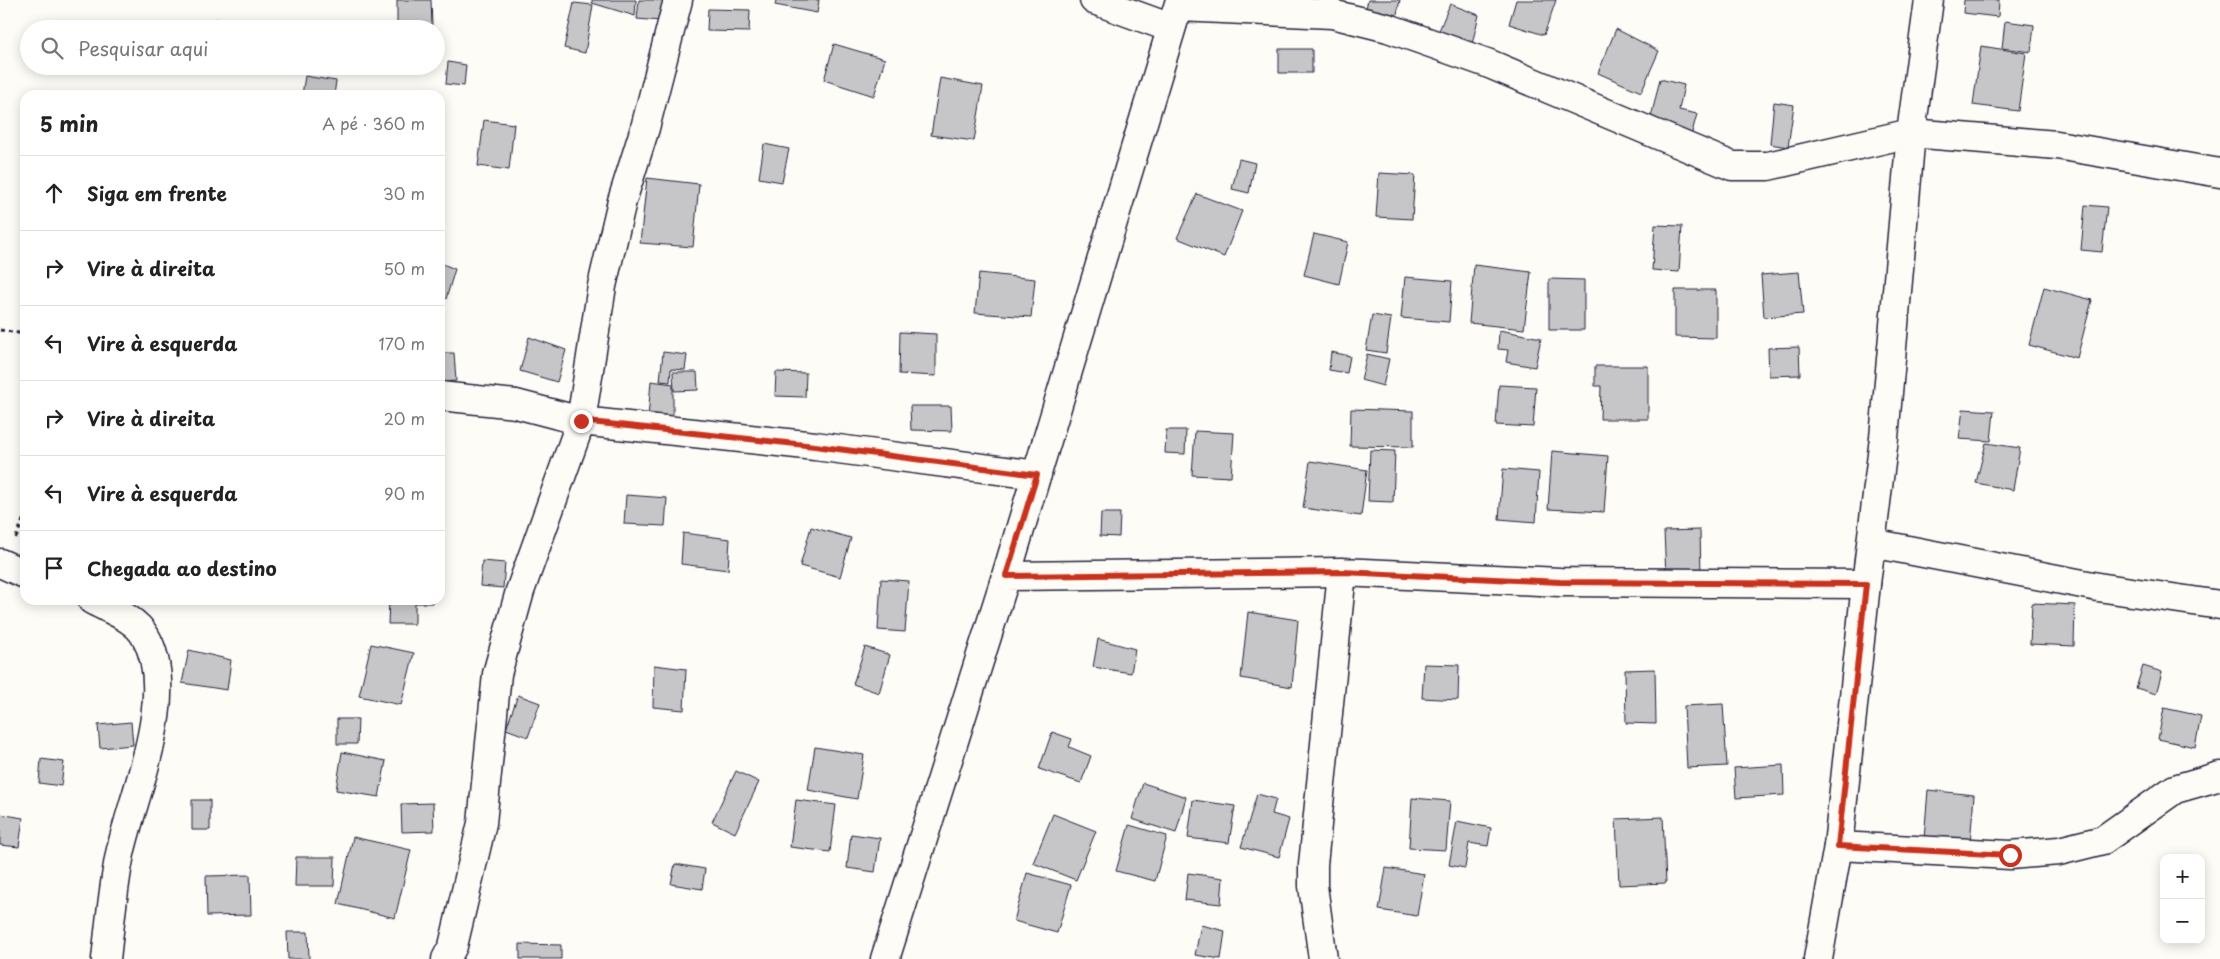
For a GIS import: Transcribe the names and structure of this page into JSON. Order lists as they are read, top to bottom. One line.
{"page":{"search":"Pesquisar aqui","heading":["5 min","A pé · 360 m"],"list":[["Siga em frente","30 m"],["Vire à direita","50 m"],["Vire à esquerda","170 m"],["Vire à direita","20 m"],["Vire à esquerda","90 m"],"Chegada ao destino"],"map_buttons":["+","−"]}}
